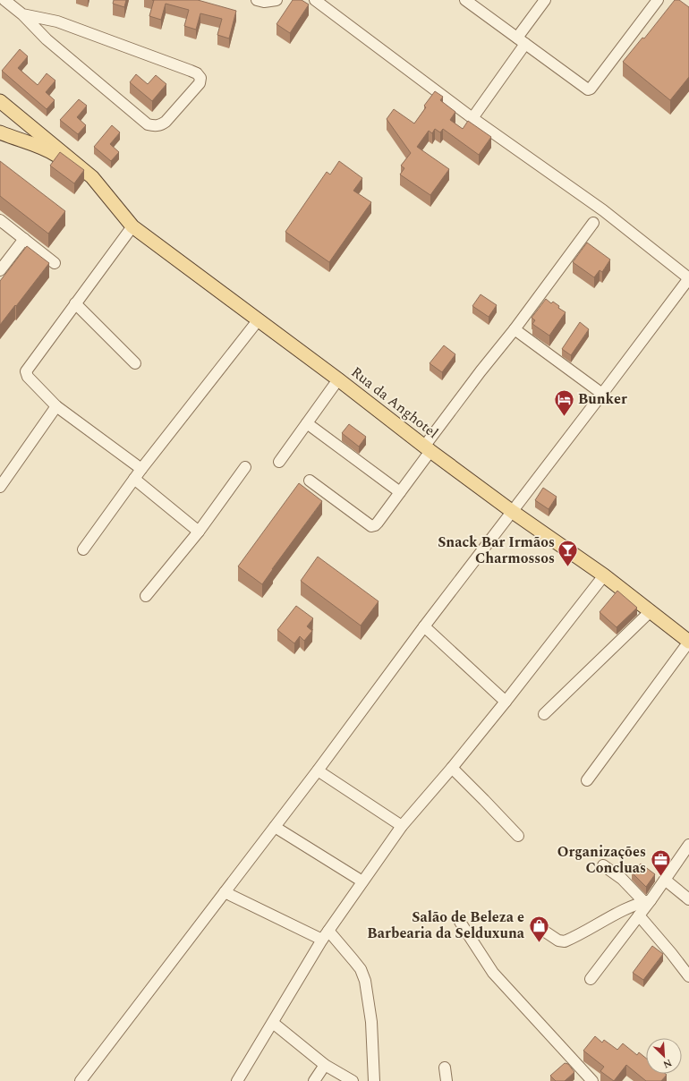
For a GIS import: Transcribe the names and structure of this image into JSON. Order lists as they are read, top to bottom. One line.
{"streets":{"main road":["Rua da Anghotel"]},"places":{"hotel":["Bunker"],"bar":["Snack Bar Irmãos Charmossos"],"office":["Organizações Concluas"],"shop":["Salão de Beleza e Barbearia da Selduxuna"]},"north":"bottom right"}
